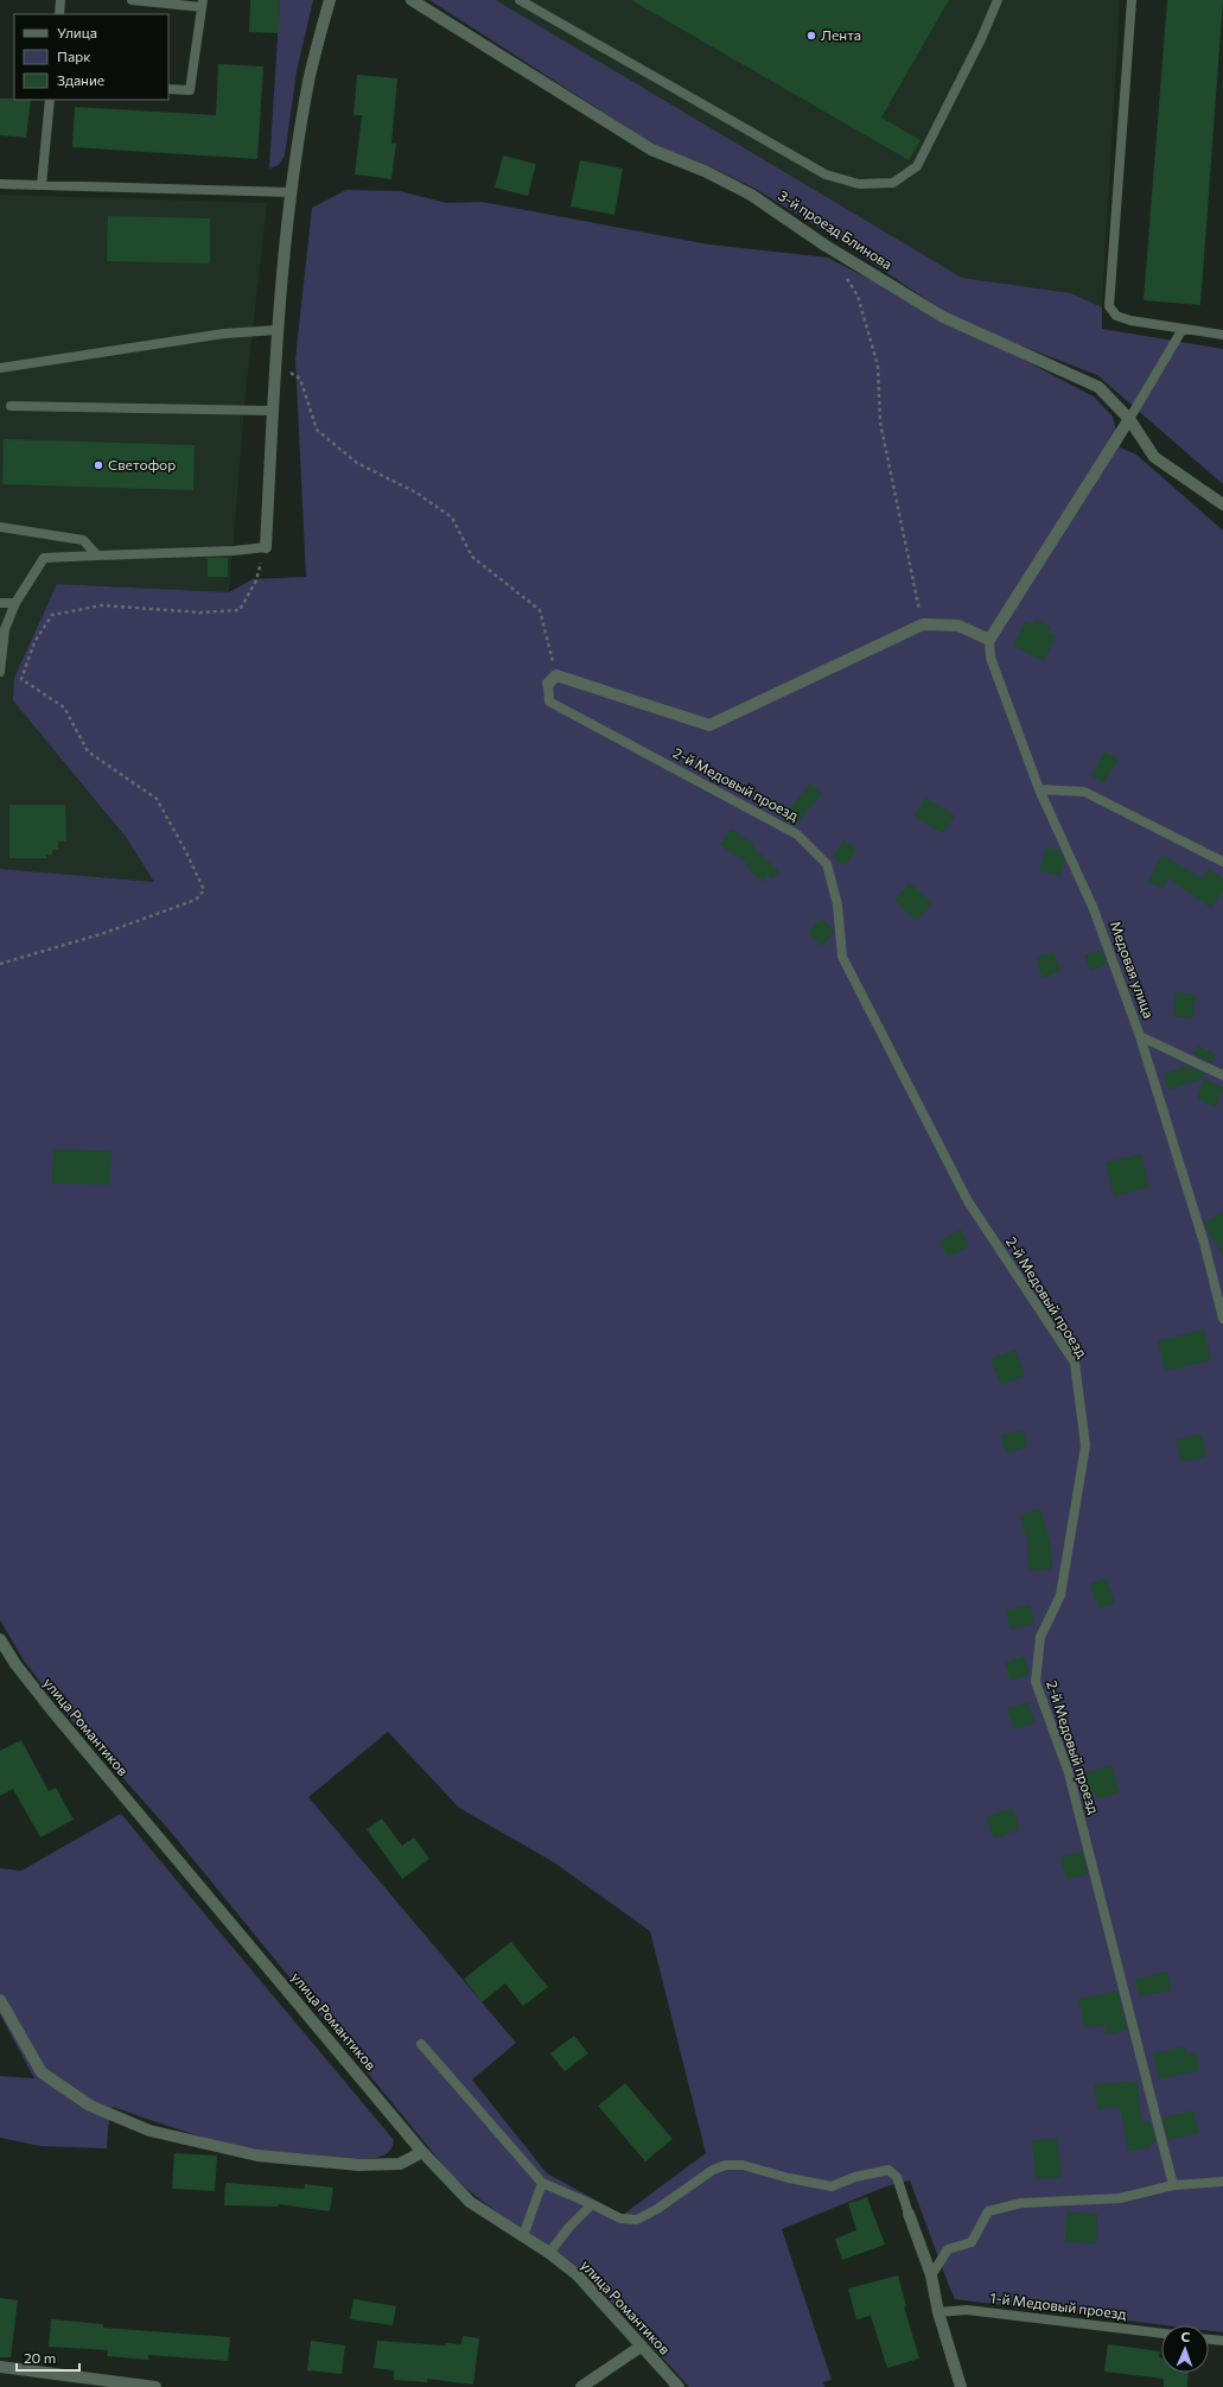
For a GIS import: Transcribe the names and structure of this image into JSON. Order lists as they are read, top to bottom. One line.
{"streets":{"street":["3-й проезд Блинова","улица Романтиков"],"lane":["2-й Медовый проезд","Медовая улица","1-й Медовый проезд"]},"places":["Лента","Светофор"],"legend":["Улица","Парк","Здание"],"scale_bar":"20 m","north":"top"}
